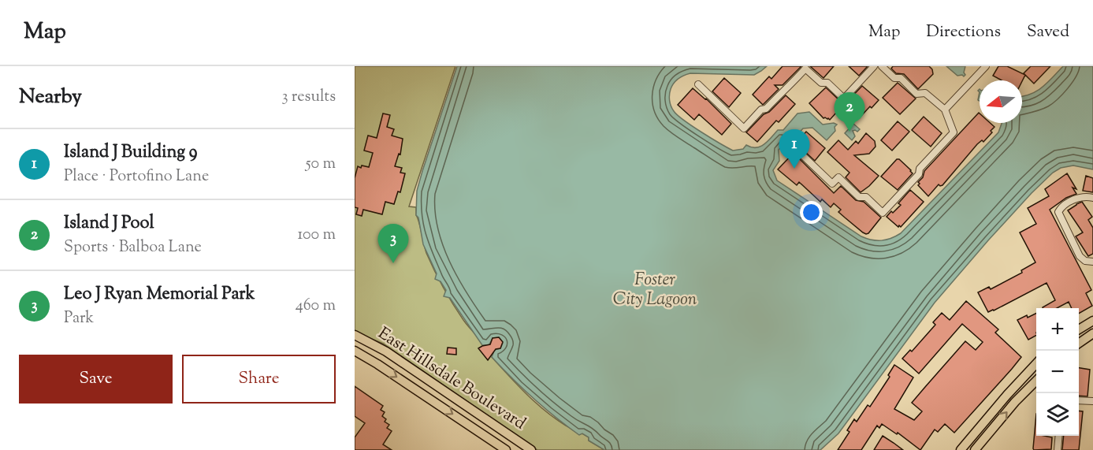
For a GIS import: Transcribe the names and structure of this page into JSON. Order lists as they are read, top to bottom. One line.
{"streets":{"main road":["East Hillsdale Boulevard"]},"water":["Foster City Lagoon"],"north":"left","page":{"header":"Map","nav":["Map","Directions","Saved"],"heading":["Nearby","3 results"],"pins":["2","1","3"],"list":[{"mark":"1","name":"Island J Building 9","note":"Place · Portofino Lane","value":"50 m"},{"mark":"2","name":"Island J Pool","note":"Sports · Balboa Lane","value":"100 m"},{"mark":"3","name":"Leo J Ryan Memorial Park","note":"Park","value":"460 m"}],"map_buttons":["+","−"],"buttons":["Save","Share"]}}
